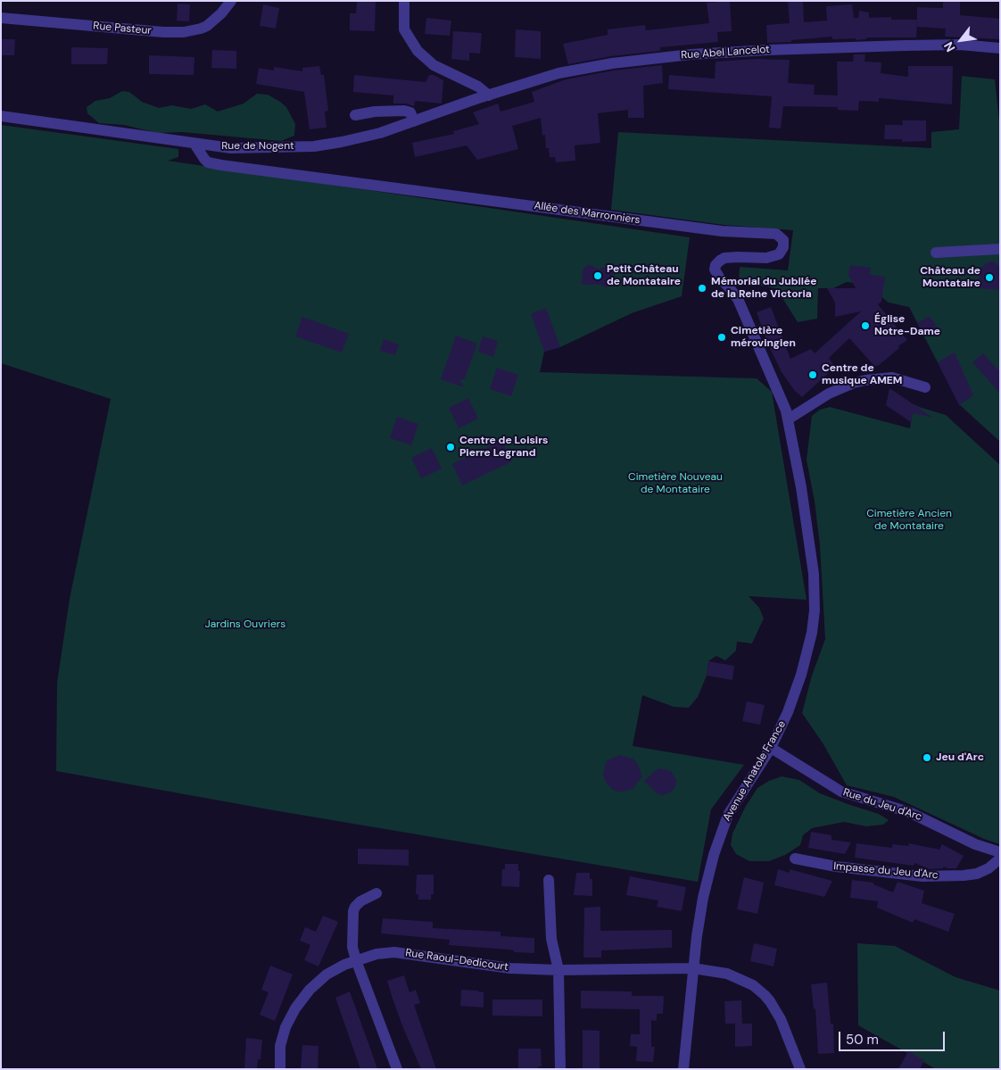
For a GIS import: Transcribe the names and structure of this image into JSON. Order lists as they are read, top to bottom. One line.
{"streets":{"street":["Rue Pasteur","Rue Abel Lancelot","Rue de Nogent","Allée des Marronniers","Avenue Anatole France","Rue du Jeu d'Arc","Impasse du Jeu d'Arc","Rue Raoul-Dedicourt"]},"crossings":[["Rue Abel Lancelot","Rue de Nogent"],["Rue de Nogent","Allée des Marronniers"],["Allée des Marronniers","Avenue Anatole France"],["Avenue Anatole France","Rue du Jeu d'Arc"],["Avenue Anatole France","Rue Raoul-Dedicourt"]],"parks":["Cimetière Nouveau de Montataire","Cimetière Ancien de Montataire","Jardins Ouvriers"],"places":["Petit Château de Montataire","Château de Montataire","Mémorial du Jubilée de la Reine Victoria","Église Notre-Dame","Cimetière mérovingien","Centre de musique AMEM","Centre de Loisirs Pierre Legrand","Jeu d'Arc"],"scale_bar":"50 m","north":"bottom left"}
